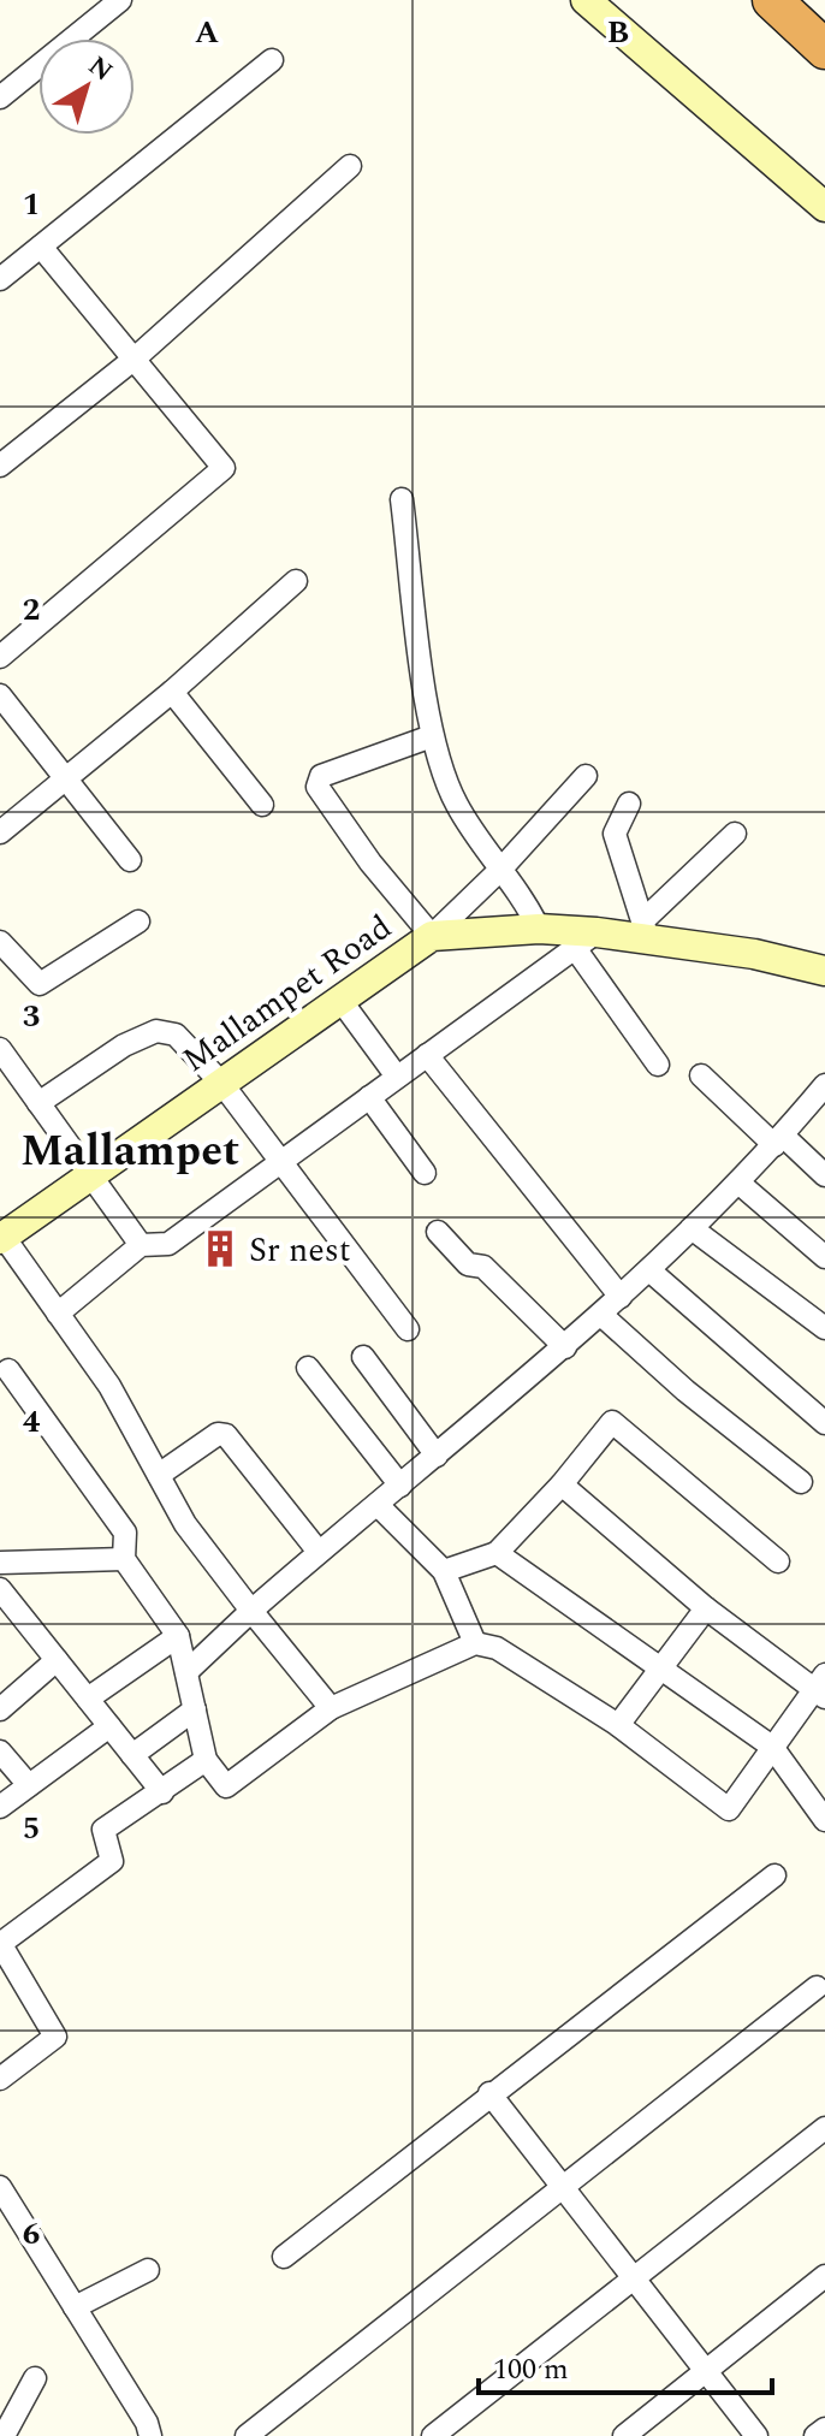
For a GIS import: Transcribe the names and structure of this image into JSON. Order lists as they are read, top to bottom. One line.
{"streets":{"main road":["Mallampet Road"]},"districts":["Mallampet"],"places":{"building":["Sr nest"]},"scale_bar":"100 m","north":"top right","grid":{"columns":["A","B"],"rows":["1","2","3","4","5","6"]}}
